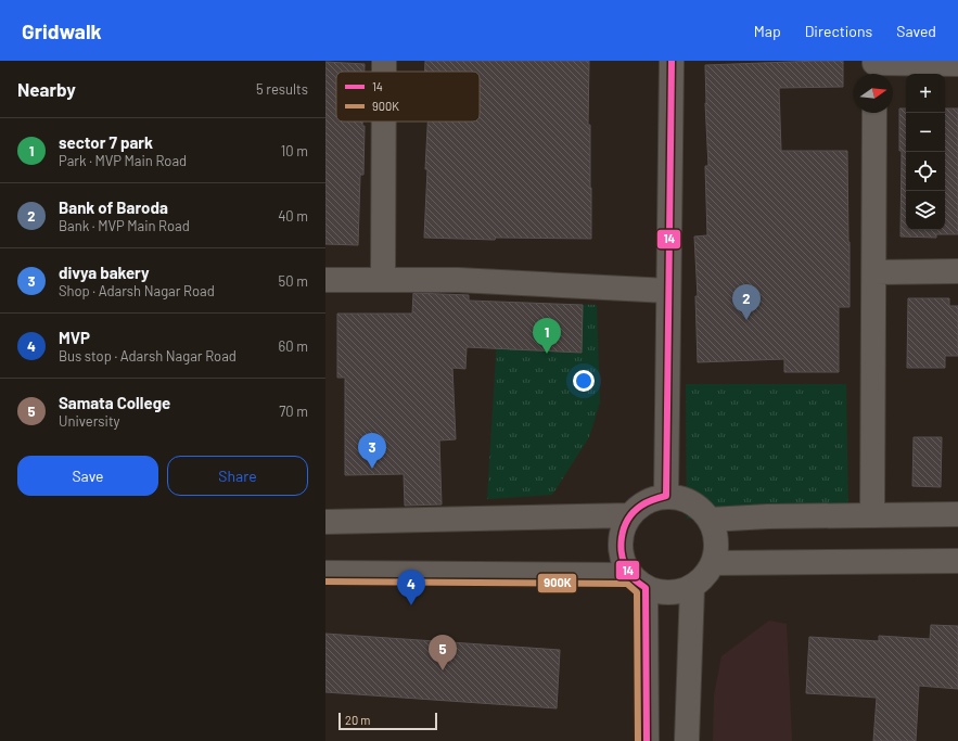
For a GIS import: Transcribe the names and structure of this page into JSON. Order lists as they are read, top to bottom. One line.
{"lines":["transit line 14","transit line 900K"],"legend":["14","900K"],"scale_bar":"20 m","north":"right","page":{"header":"Gridwalk","nav":["Map","Directions","Saved"],"heading":["Nearby","5 results"],"map_buttons":["+","−"],"list":[{"mark":"1","name":"sector 7 park","note":"Park · MVP Main Road","value":"10 m"},{"mark":"2","name":"Bank of Baroda","note":"Bank · MVP Main Road","value":"40 m"},{"mark":"3","name":"divya bakery","note":"Shop · Adarsh Nagar Road","value":"50 m"},{"mark":"4","name":"MVP","note":"Bus stop · Adarsh Nagar Road","value":"60 m"},{"mark":"5","name":"Samata College","note":"University","value":"70 m"}],"pins":["2","1","3","4","5"],"buttons":["Save","Share"],"scale":"20 m"}}
